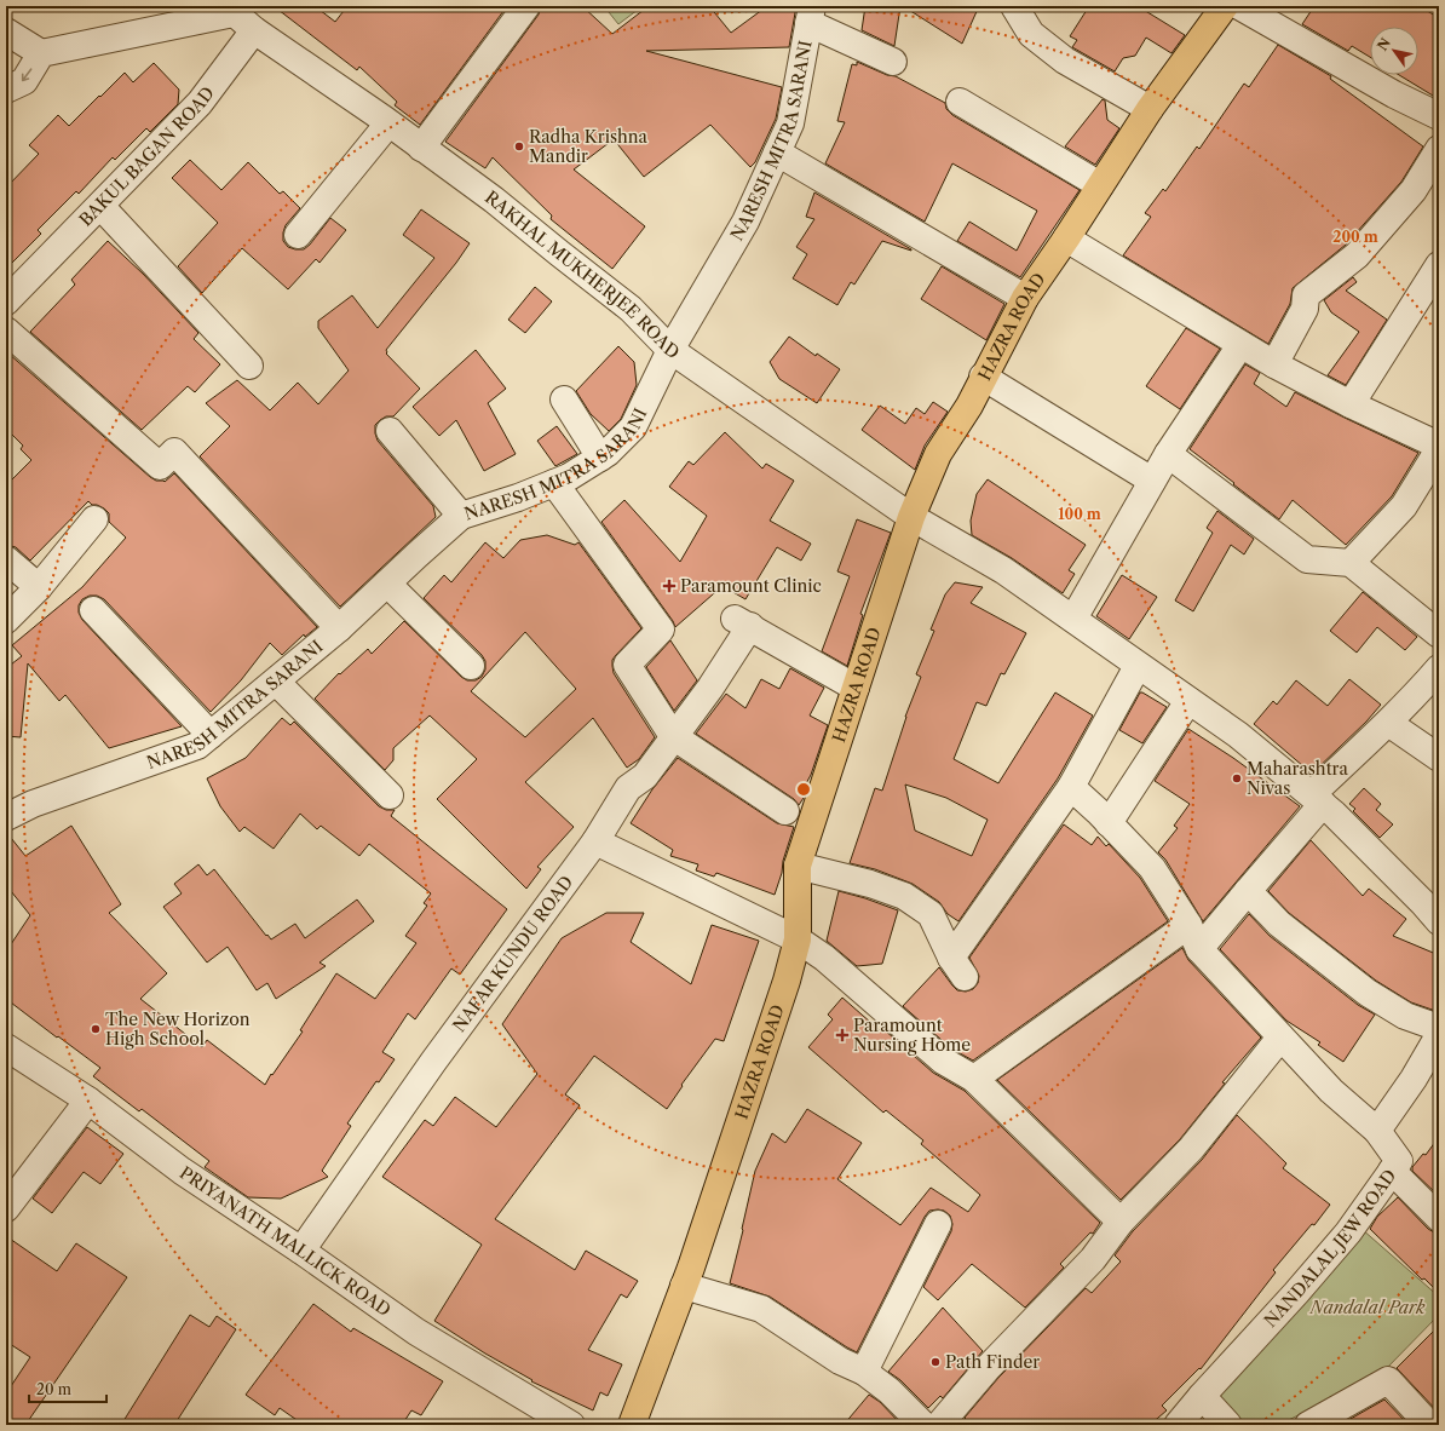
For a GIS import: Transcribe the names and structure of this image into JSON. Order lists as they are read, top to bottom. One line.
{"streets":{"main road":["HAZRA ROAD"],"street":["NARESH MITRA SARANI","BAKUL BAGAN ROAD","RAKHAL MUKHERJEE ROAD","NAFAR KUNDU ROAD","PRIYANATH MALLICK ROAD","NANDALAL JEW ROAD"]},"crossings":[["NARESH MITRA SARANI","RAKHAL MUKHERJEE ROAD"],["BAKUL BAGAN ROAD","RAKHAL MUKHERJEE ROAD"],["RAKHAL MUKHERJEE ROAD","HAZRA ROAD"],["HAZRA ROAD","NAFAR KUNDU ROAD"],["NAFAR KUNDU ROAD","PRIYANATH MALLICK ROAD"]],"parks":["Nandalal Park"],"places":{"other":["Radha Krishna Mandir","Maharashtra Nivas","The New Horizon High School","Path Finder"],"health":["Paramount Clinic","Paramount Nursing Home"]},"scale_bar":"20 m","north":"top left","rings":["200 m","100 m"]}
